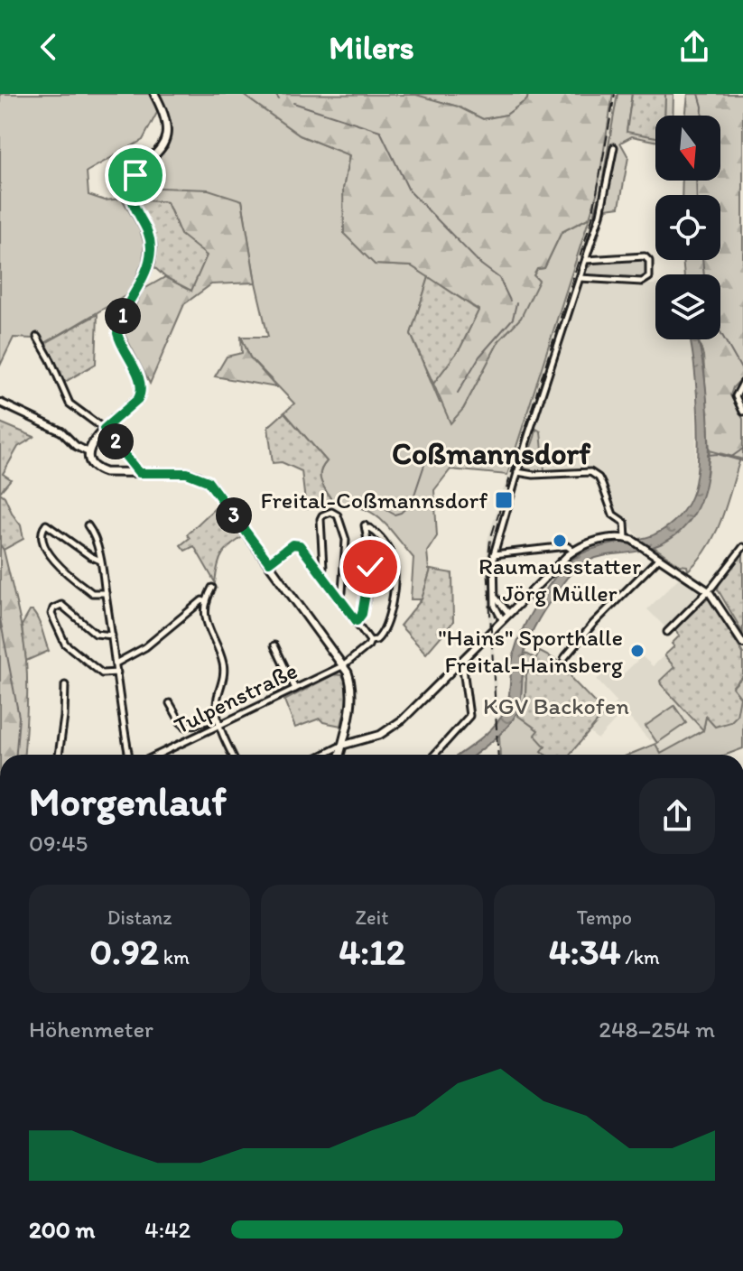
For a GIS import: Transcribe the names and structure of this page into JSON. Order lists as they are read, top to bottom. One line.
{"streets":{"street":["Tulpenstraße"]},"districts":["Coßmannsdorf"],"parks":["KGV Backofen"],"places":{"transit":["Freital-Coßmannsdorf"],"other":["Raumausstatter Jörg Müller","\"Hains\" Sporthalle Freital-Hainsberg"]},"north":"bottom","page":{"header":"Milers","pins":["1","2","3"],"heading":["Morgenlauf","09:45"],"stats":[["Distanz","0.92 km"],["Zeit","4:12"],["Tempo","4:34 /km"]],"chart":["Höhenmeter","248–254 m"],"list":[{"name":"200 m","note":"4:42"}]}}
